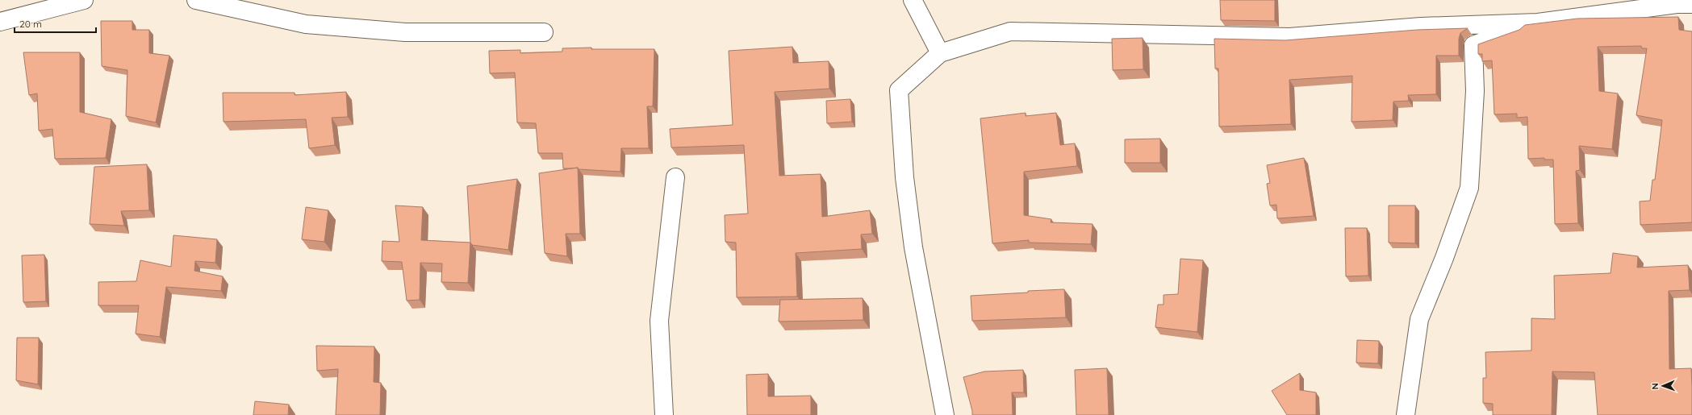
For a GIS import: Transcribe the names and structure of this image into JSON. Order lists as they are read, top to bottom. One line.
{"scale_bar":"20 m","north":"left"}
